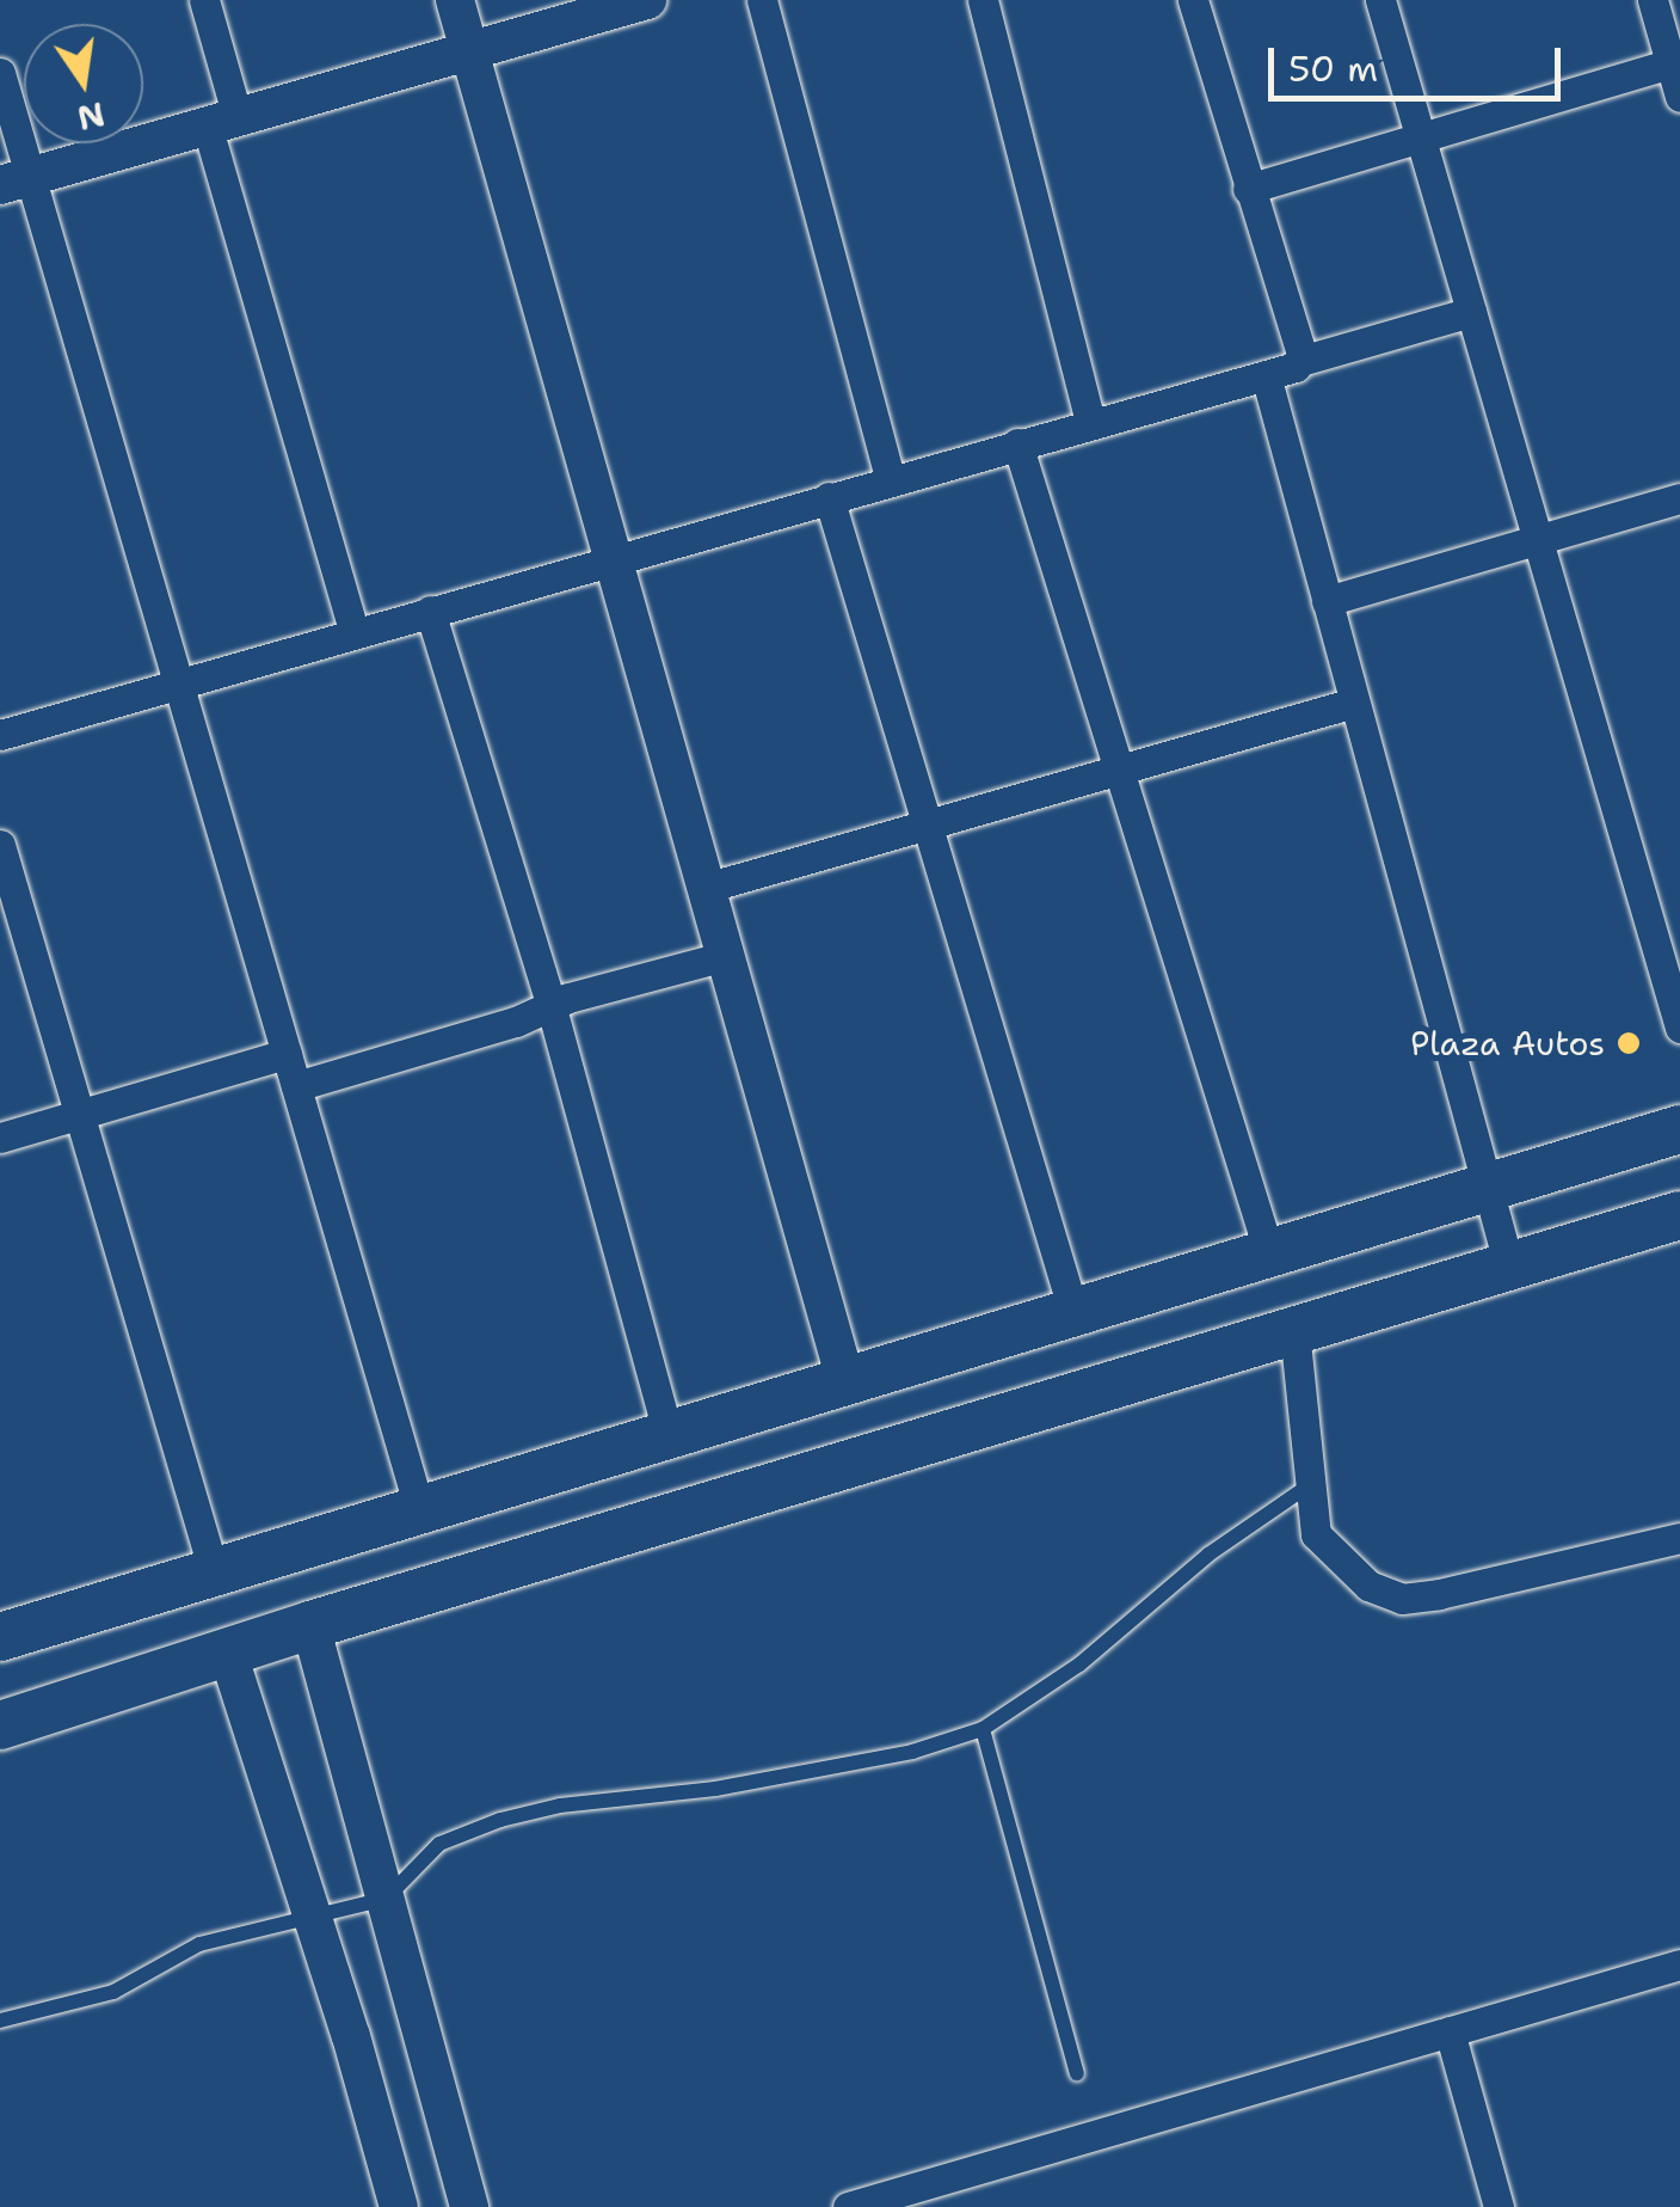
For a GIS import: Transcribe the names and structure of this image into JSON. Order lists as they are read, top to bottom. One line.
{"places":["Plaza Autos"],"scale_bar":"50 m","north":"bottom"}
